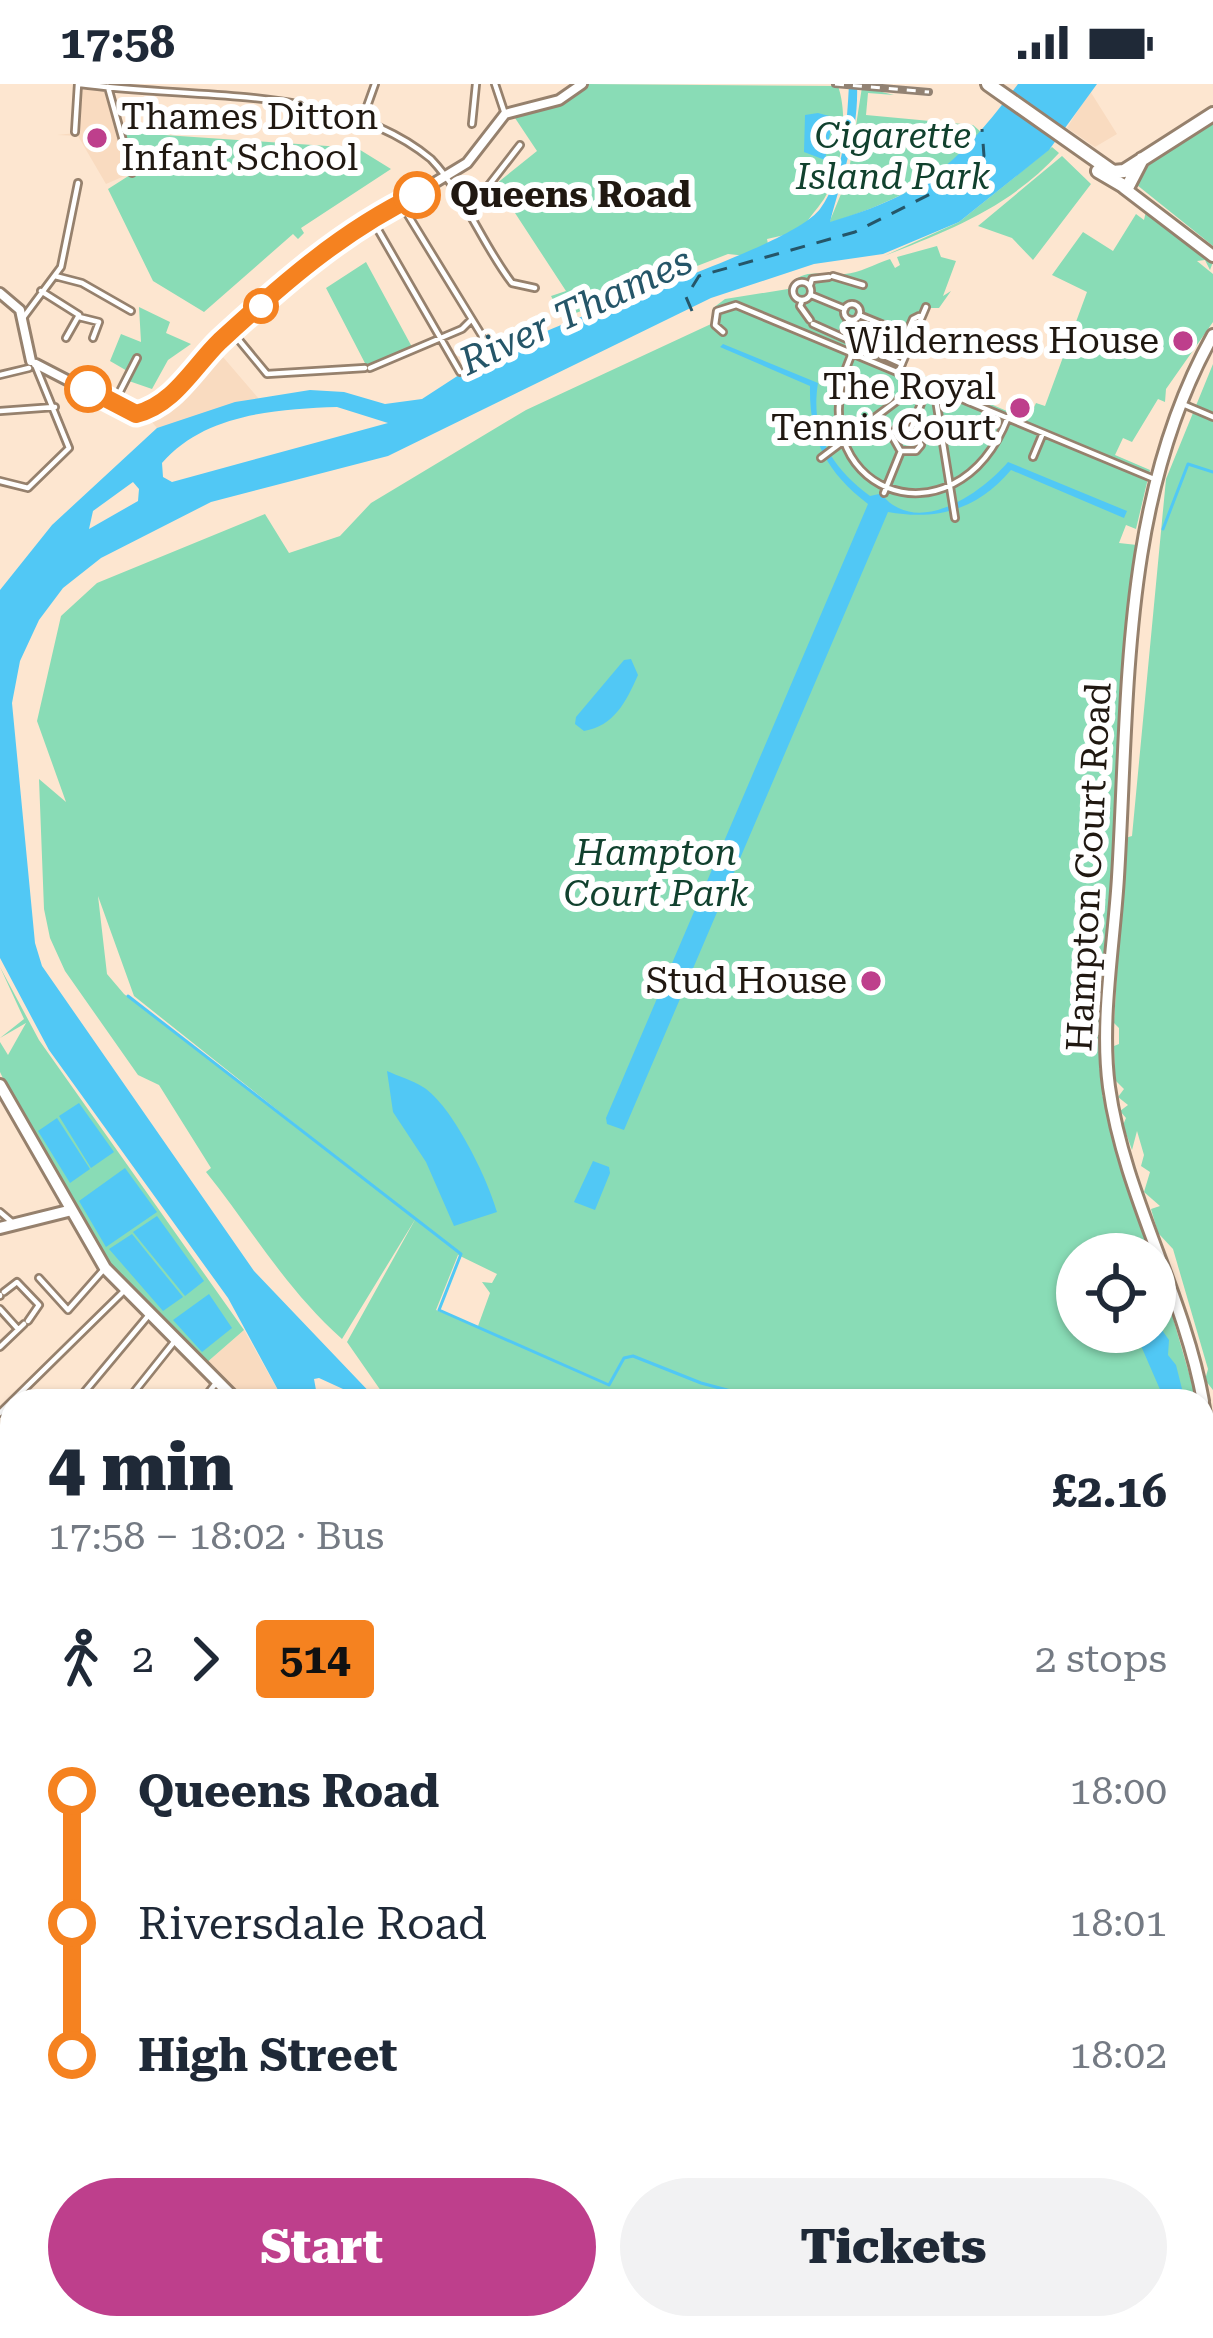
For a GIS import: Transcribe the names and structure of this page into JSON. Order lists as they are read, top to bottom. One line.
{"streets":{"main road":["Hampton Court Road"]},"water":["River Thames"],"parks":["Cigarette Island Park","Hampton Court Park"],"places":["Thames Ditton Infant School","Queens Road","Wilderness House","The Royal Tennis Court","Stud House"],"lines":["bus line 514"],"page":{"status":"17:58","heading":["4 min","17:58 – 18:02 · Bus","£2.16"],"legs":["2","514","2 stops"],"list":[{"name":"Queens Road","value":"18:00"},{"name":"Riversdale Road","value":"18:01"},{"name":"High Street","value":"18:02"}],"buttons":["Start","Tickets"]}}
